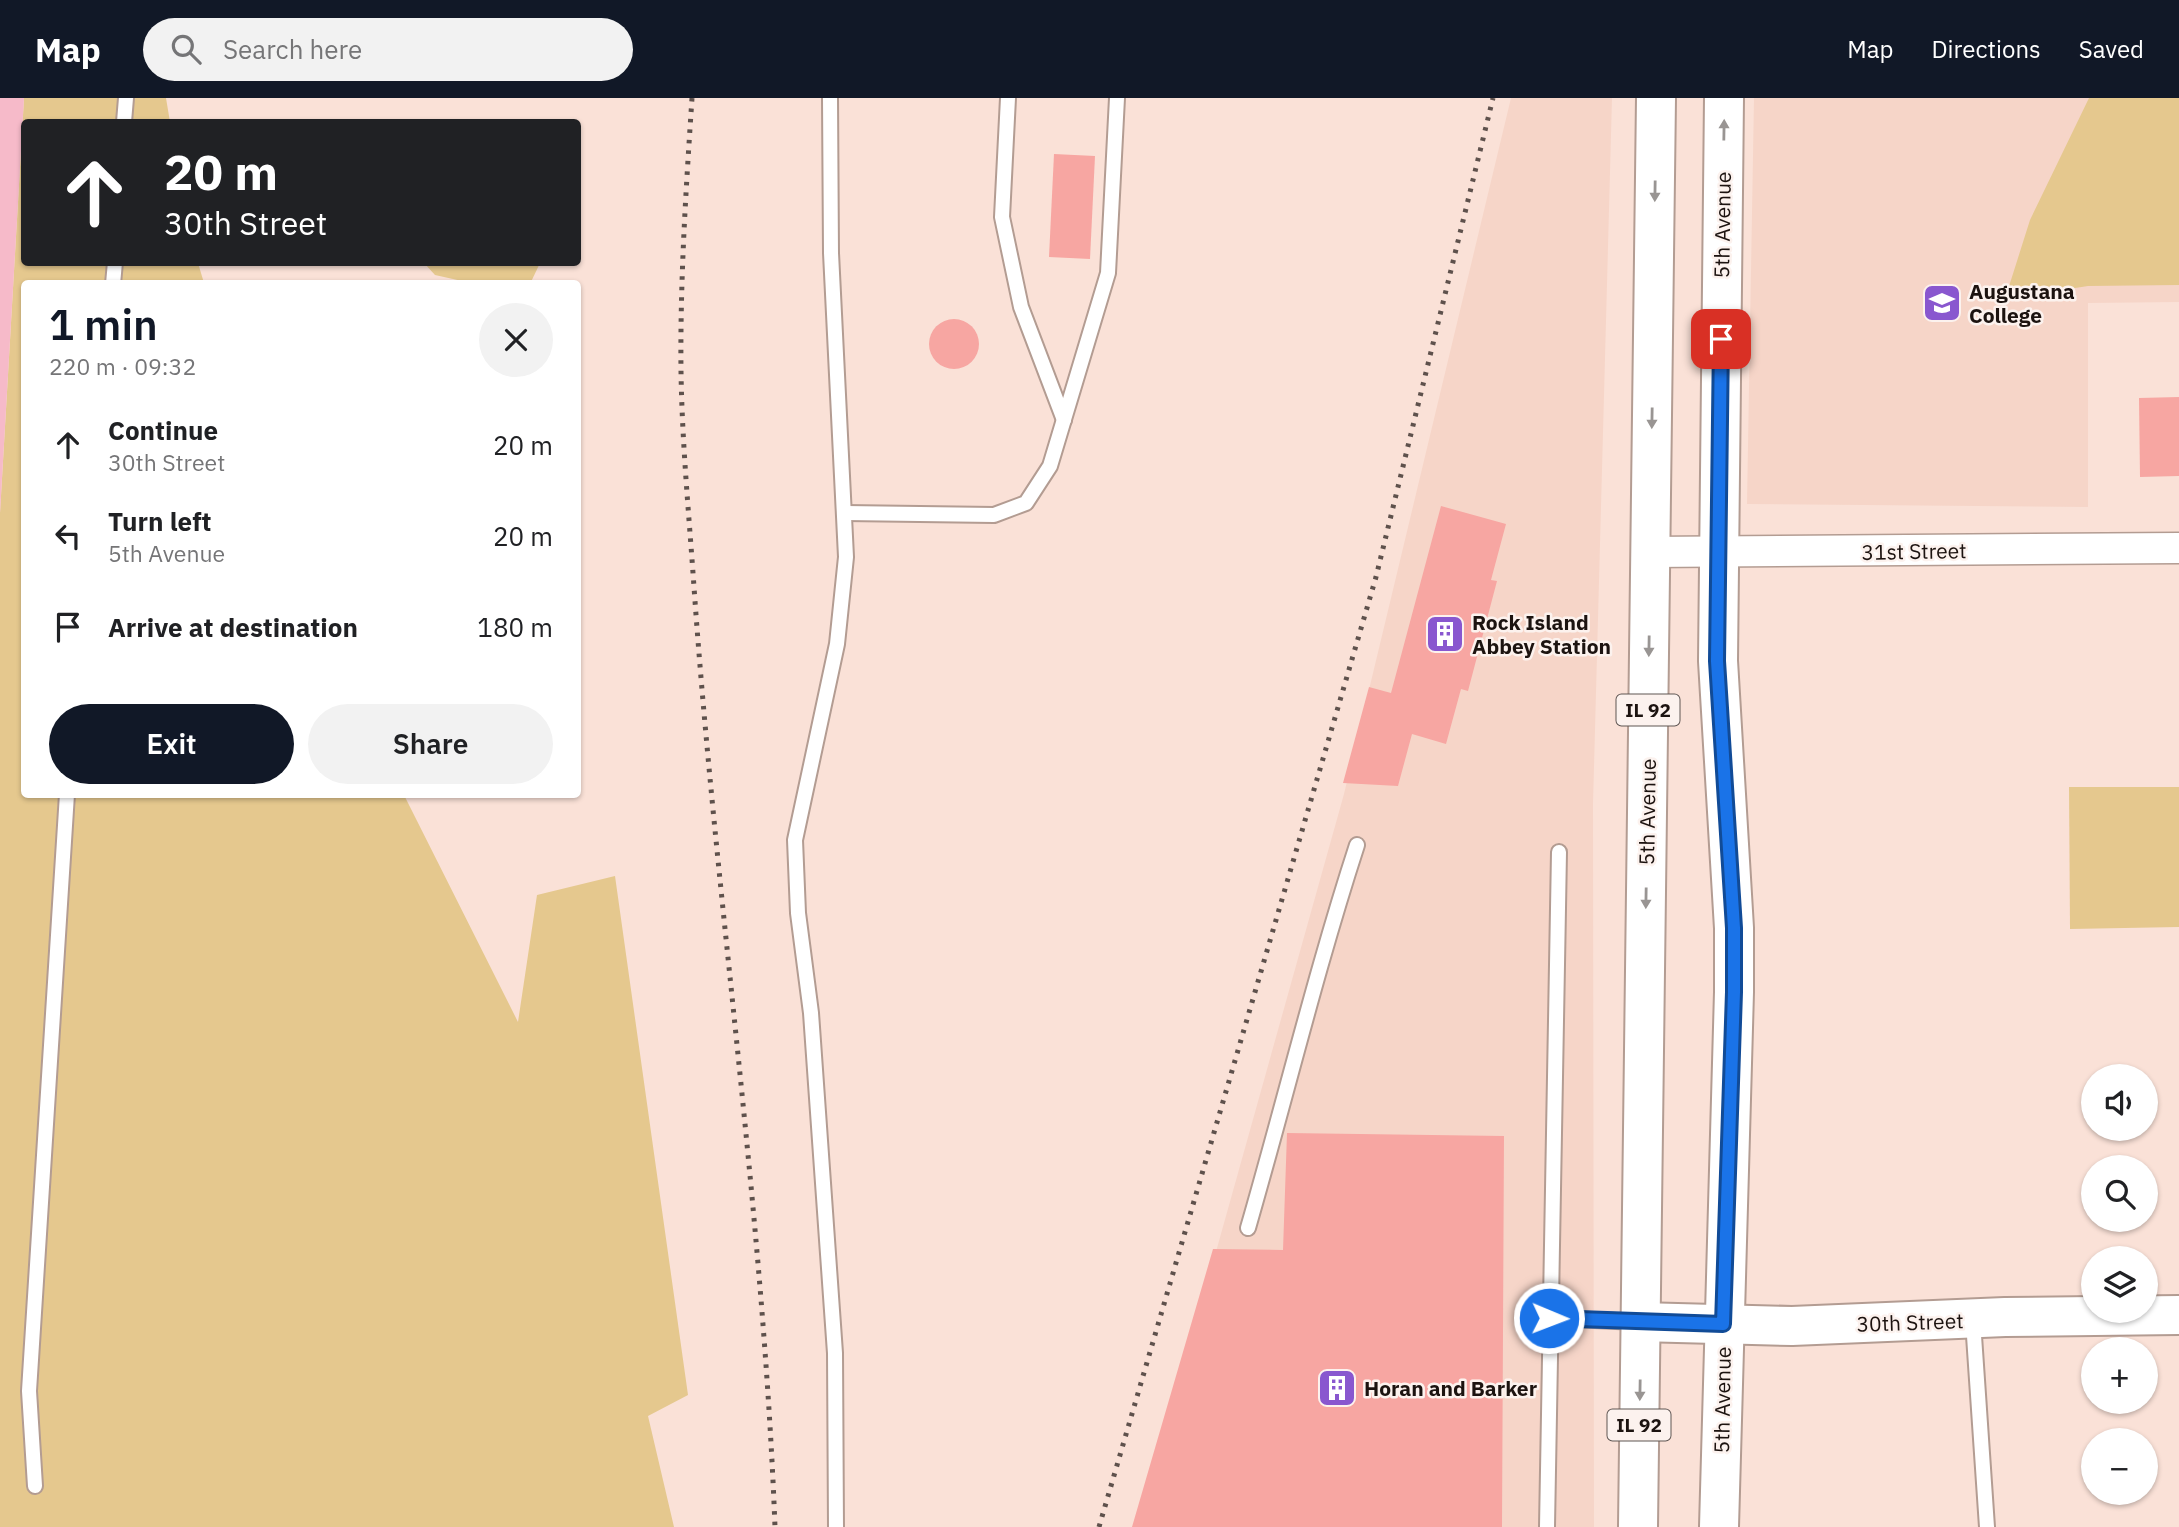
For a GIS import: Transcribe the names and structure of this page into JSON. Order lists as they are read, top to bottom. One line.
{"streets":{"main road":["5th Avenue","IL 92","30th Street"],"street":["31st Street"]},"crossings":[["5th Avenue","31st Street"],["5th Avenue","30th Street"]],"places":{"school or university":["Augustana College"],"building":["Rock Island Abbey Station","Horan and Barker"]},"page":{"header":"Map","search":"Search here","nav":["Map","Directions","Saved"],"turn":["20 m","30th Street"],"heading":["1 min","220 m · 09:32"],"list":[{"name":"Continue","note":"30th Street","value":"20 m"},{"name":"Turn left","note":"5th Avenue","value":"20 m"},{"name":"Arrive at destination","value":"180 m"}],"buttons":["Exit","Share"],"map_buttons":["+","−"]}}
